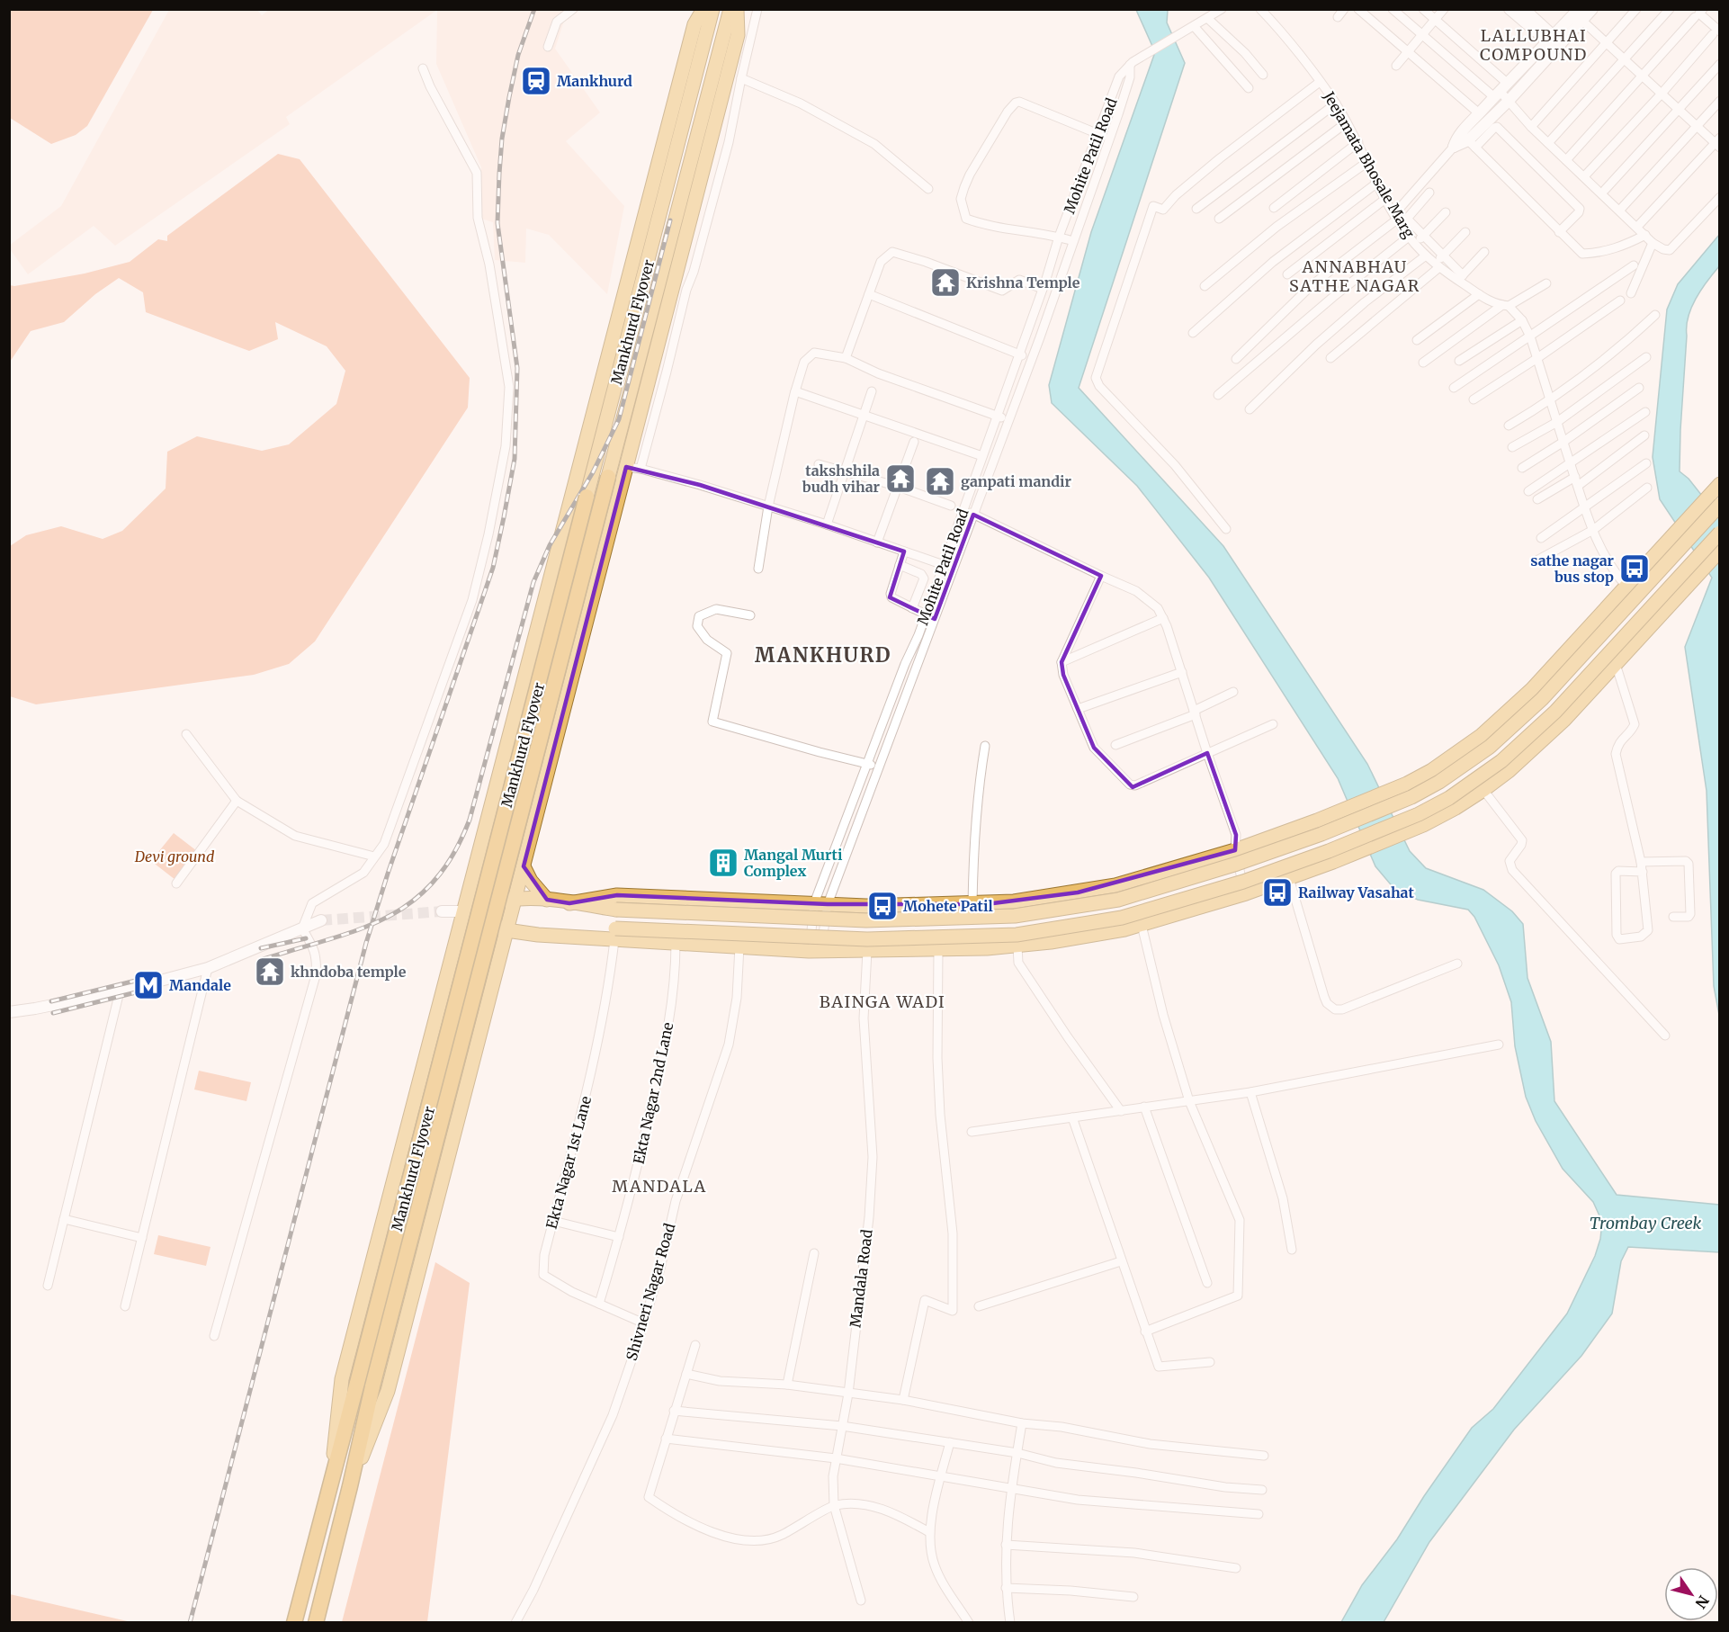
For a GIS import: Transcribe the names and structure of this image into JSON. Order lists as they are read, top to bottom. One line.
{"streets":{"highway":["Mankhurd Flyover"],"street":["Mohite Patil Road","Jeejamata Bhosale Marg","Ekta Nagar 2nd Lane","Ekta Nagar 1st Lane","Mandala Road","Shivneri Nagar Road"]},"crossings":[["Ekta Nagar 2nd Lane","Ekta Nagar 1st Lane"],["Ekta Nagar 1st Lane","Shivneri Nagar Road"]],"districts":["LALLUBHAI COMPOUND","ANNABHAU SATHE NAGAR","MANKHURD","BAINGA WADI","MANDALA"],"water":["Trombay Creek"],"parks":["Devi ground"],"places":{"station":["Mankhurd"],"temple":["Krishna Temple","takshshila budh vihar","ganpati mandir","khndoba temple"],"bus stop":["sathe nagar bus stop","Railway Vasahat","Mohete Patil"],"building":["Mangal Murti Complex"],"metro station":["Mandale"]},"north":"bottom right"}
